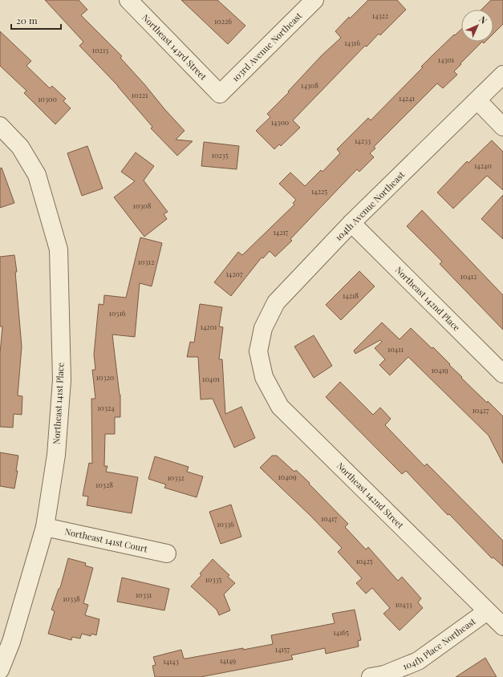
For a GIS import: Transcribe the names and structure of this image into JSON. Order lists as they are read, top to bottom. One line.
{"streets":{"street":["Northeast 143rd Street","103rd Avenue Northeast","104th Avenue Northeast","Northeast 142nd Place","Northeast 141st Place","Northeast 142nd Street","Northeast 141st Court","104th Place Northeast"]},"crossings":[["Northeast 143rd Street","103rd Avenue Northeast"],["104th Avenue Northeast","Northeast 142nd Place"],["104th Avenue Northeast","Northeast 142nd Street"],["Northeast 141st Place","Northeast 141st Court"],["Northeast 142nd Street","104th Place Northeast"]],"house_numbers":["14322","10226","14316","10213","14301","14308","10221","14241","10300","14300","14233","10235","14240","14225","10308","14217","10312","14207","10412","14218","10316","14201","10411","10419","10320","10401","10324","10427","10409","10332","10328","10417","10336","10425","10335","10331","10338","10433","14165","14157","14149","14143"],"scale_bar":"20 m","north":"top right"}
